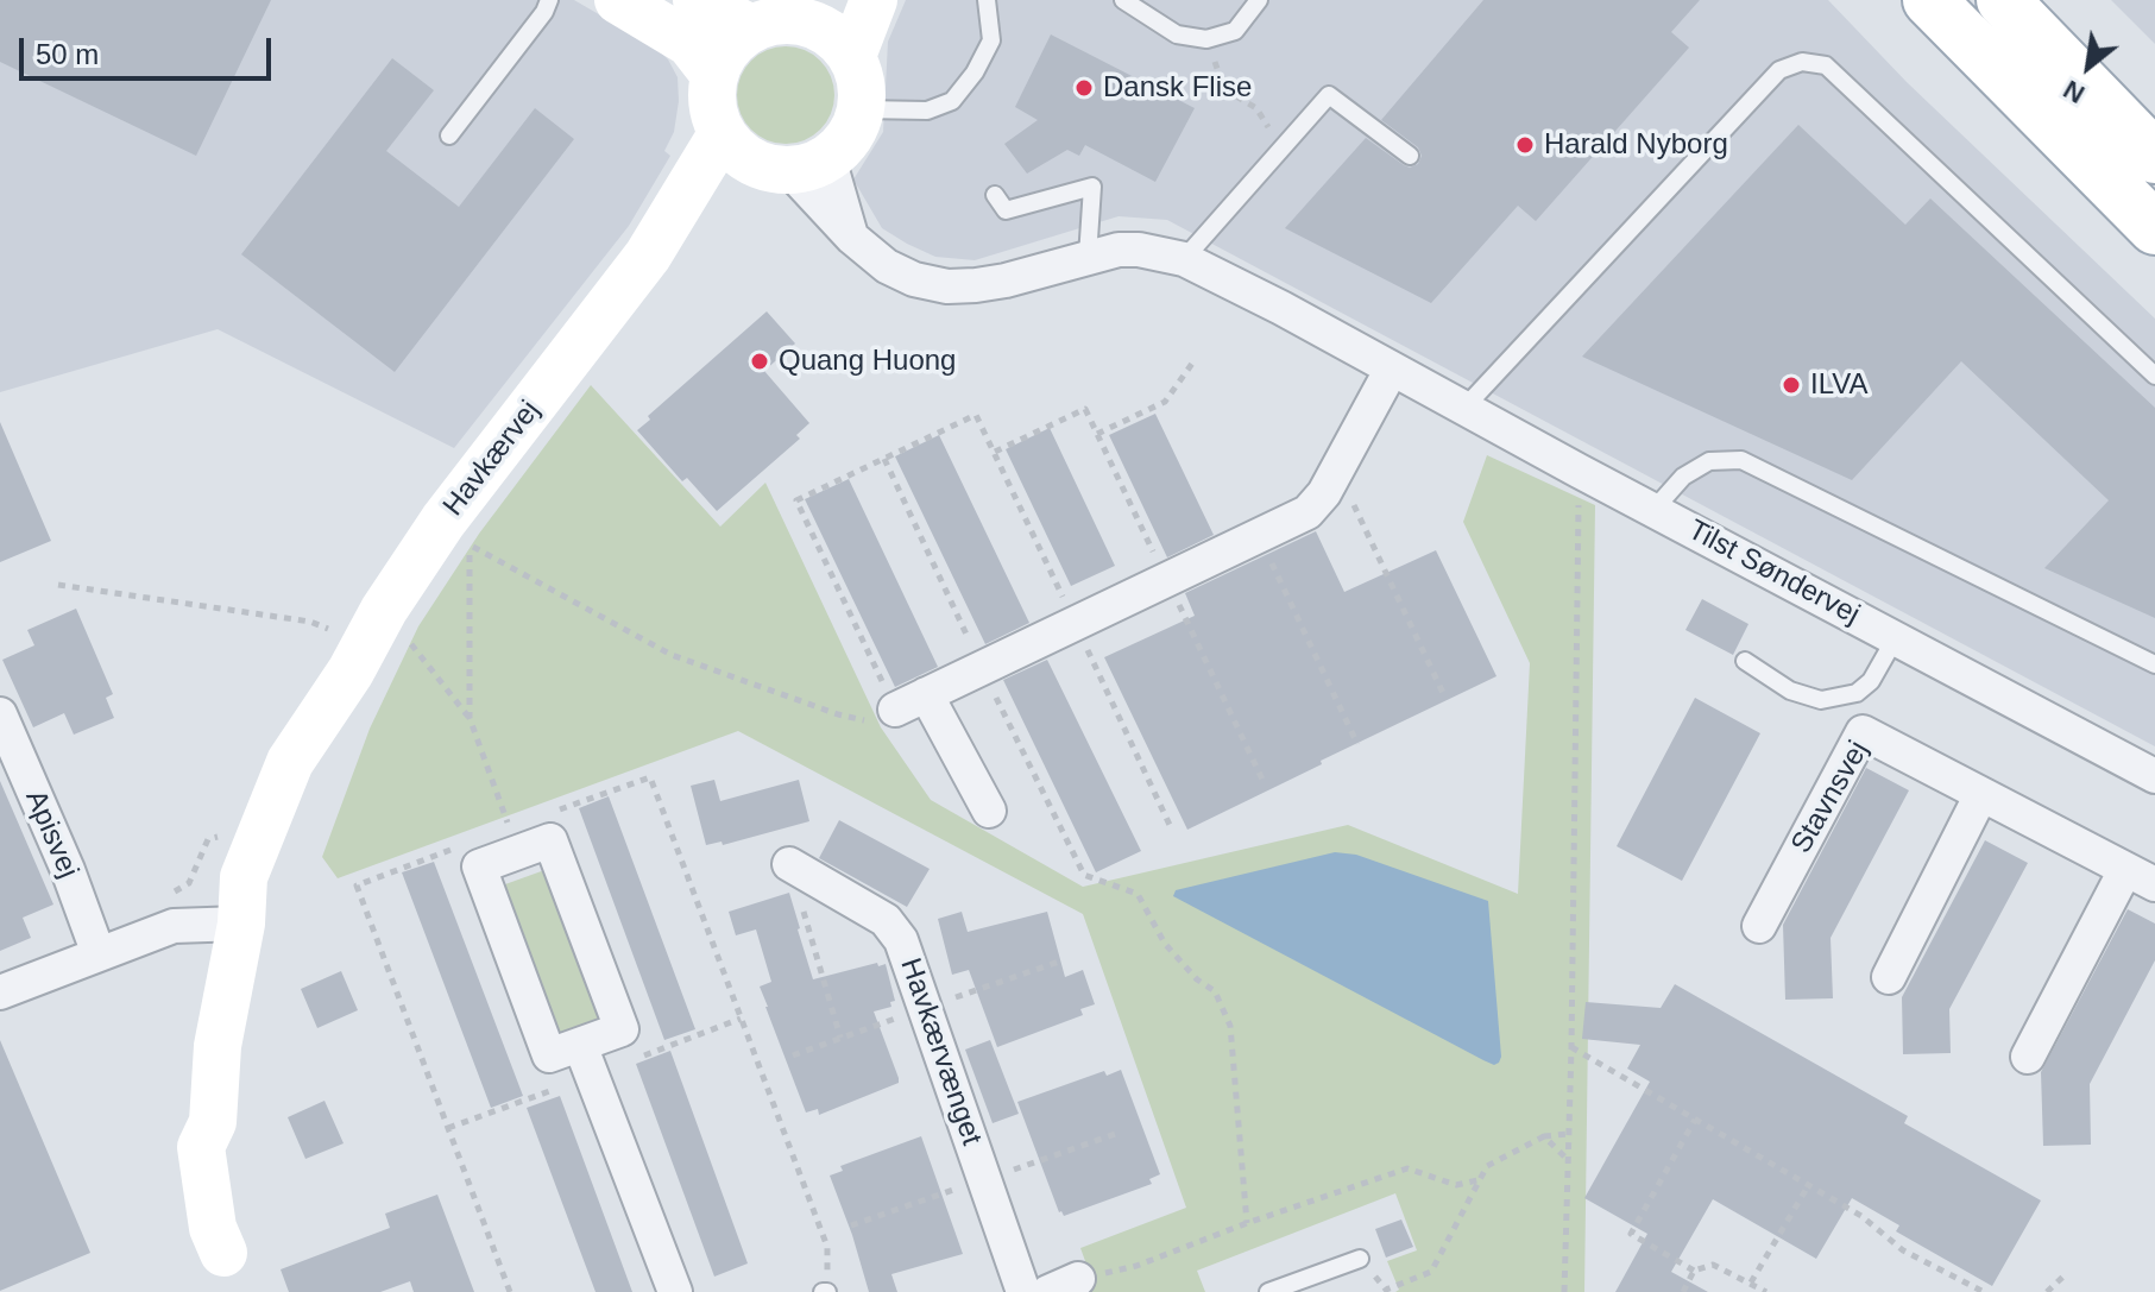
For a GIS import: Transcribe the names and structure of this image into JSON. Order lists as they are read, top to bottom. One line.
{"streets":{"street":["Havkærvej","Tilst Søndervej","Stavnsvej","Apisvej","Havkærvænget"]},"crossings":[["Havkærvej","Tilst Søndervej"]],"places":["Dansk Flise","Harald Nyborg","Quang Huong","ILVA"],"scale_bar":"50 m","north":"bottom left"}
